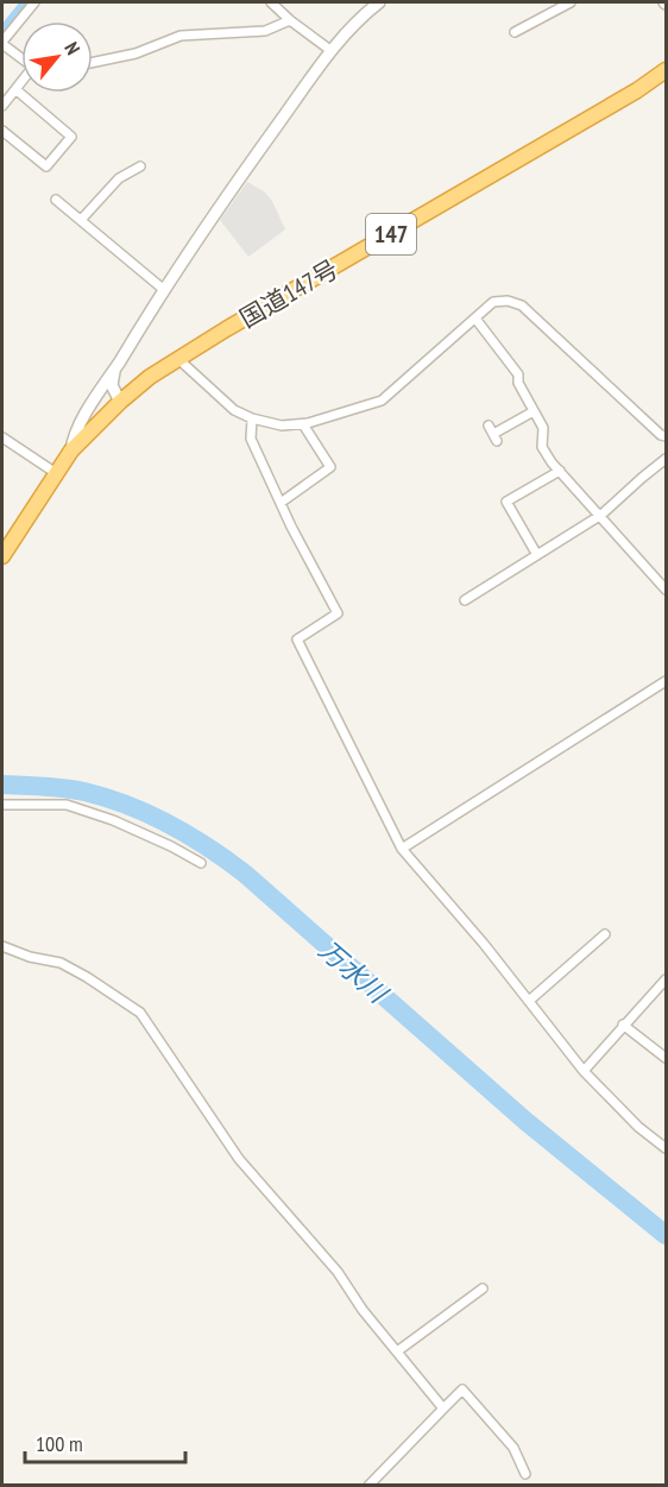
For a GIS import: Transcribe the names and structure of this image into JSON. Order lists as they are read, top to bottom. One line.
{"streets":{"highway":["147","国道147号"]},"water":["万水川"],"scale_bar":"100 m","north":"top right"}
